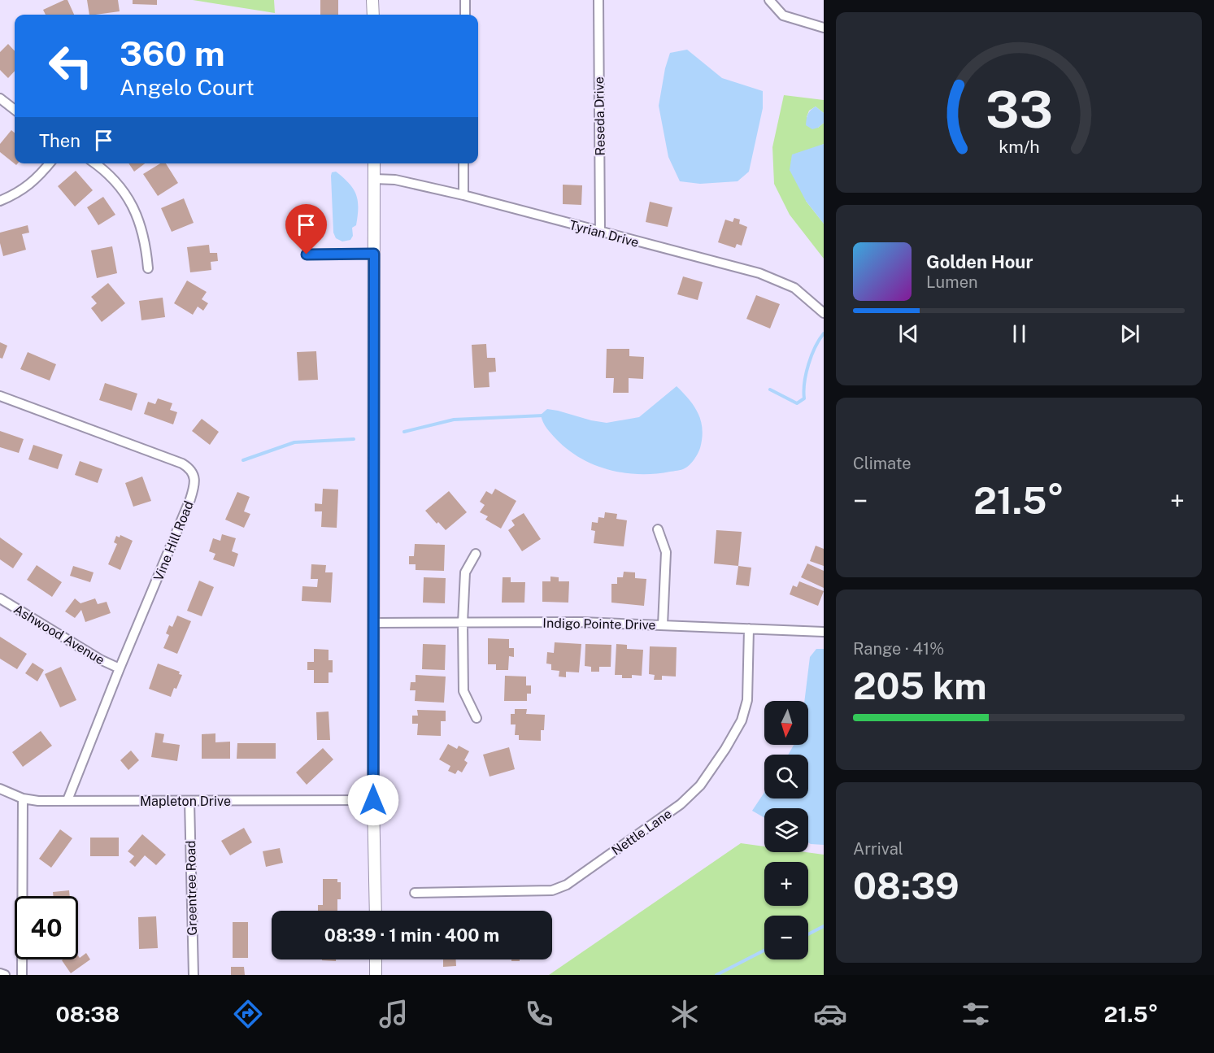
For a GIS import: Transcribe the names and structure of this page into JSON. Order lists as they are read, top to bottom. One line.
{"streets":{"street":["Reseda Drive","Tyrian Drive","Vine Hill Road","Indigo Pointe Drive","Ashwood Avenue","Mapleton Drive","Nettle Lane","Greentree Road"]},"crossings":[["Reseda Drive","Tyrian Drive"],["Vine Hill Road","Ashwood Avenue"],["Vine Hill Road","Mapleton Drive"],["Indigo Pointe Drive","Nettle Lane"],["Mapleton Drive","Greentree Road"]],"north":"bottom","page":{"turn":["360 m","Angelo Court"],"then":"Then","song":["Golden Hour","Lumen"],"tile":["Climate",["Range · 41%","205 km"],["Arrival","08:39"]],"heat":["−","21.5°","+"],"map_buttons":["+","−"],"limit":"40","trip":"08:39 · 1 min · 400 m","tabs":["08:38","21.5°"],"gauge":["33","km/h"]}}
